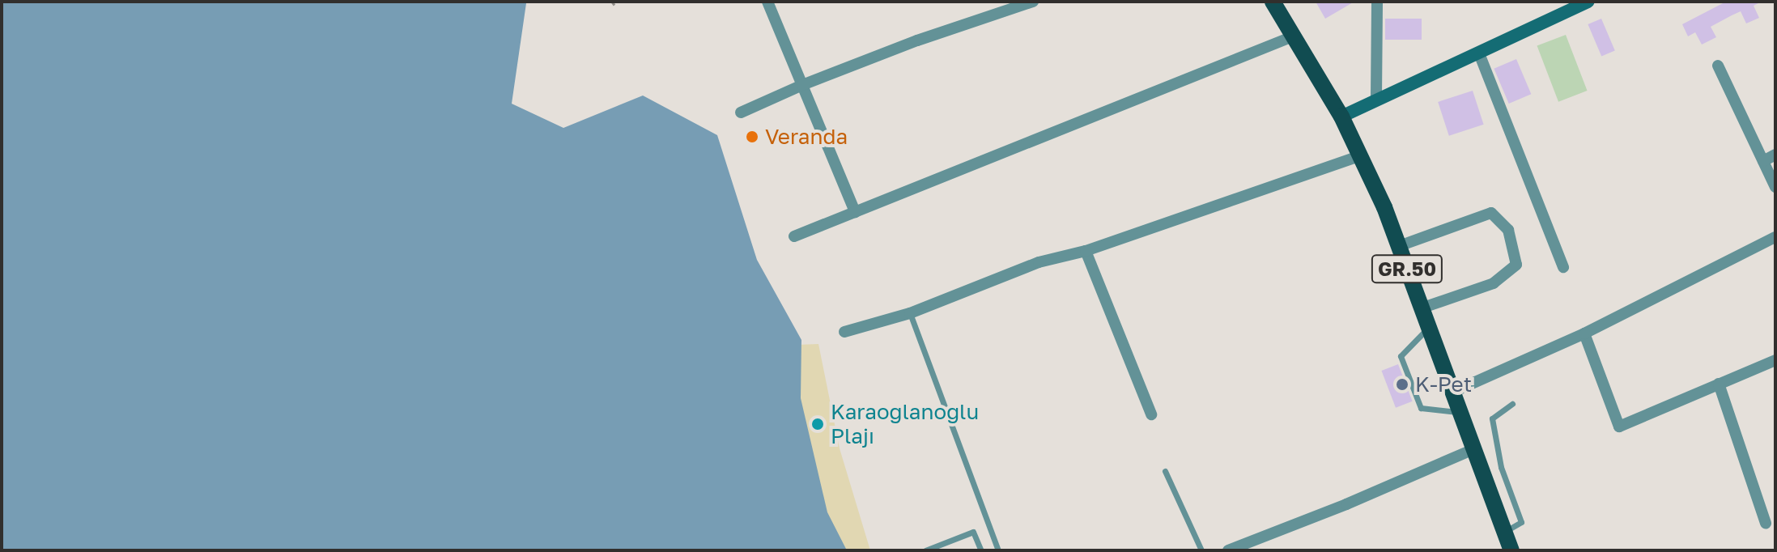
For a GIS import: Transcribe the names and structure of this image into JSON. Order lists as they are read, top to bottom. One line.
{"streets":{"main road":["GR.50"]},"places":["Veranda","K-Pet","Karaoğlanoğlu Plajı"]}
